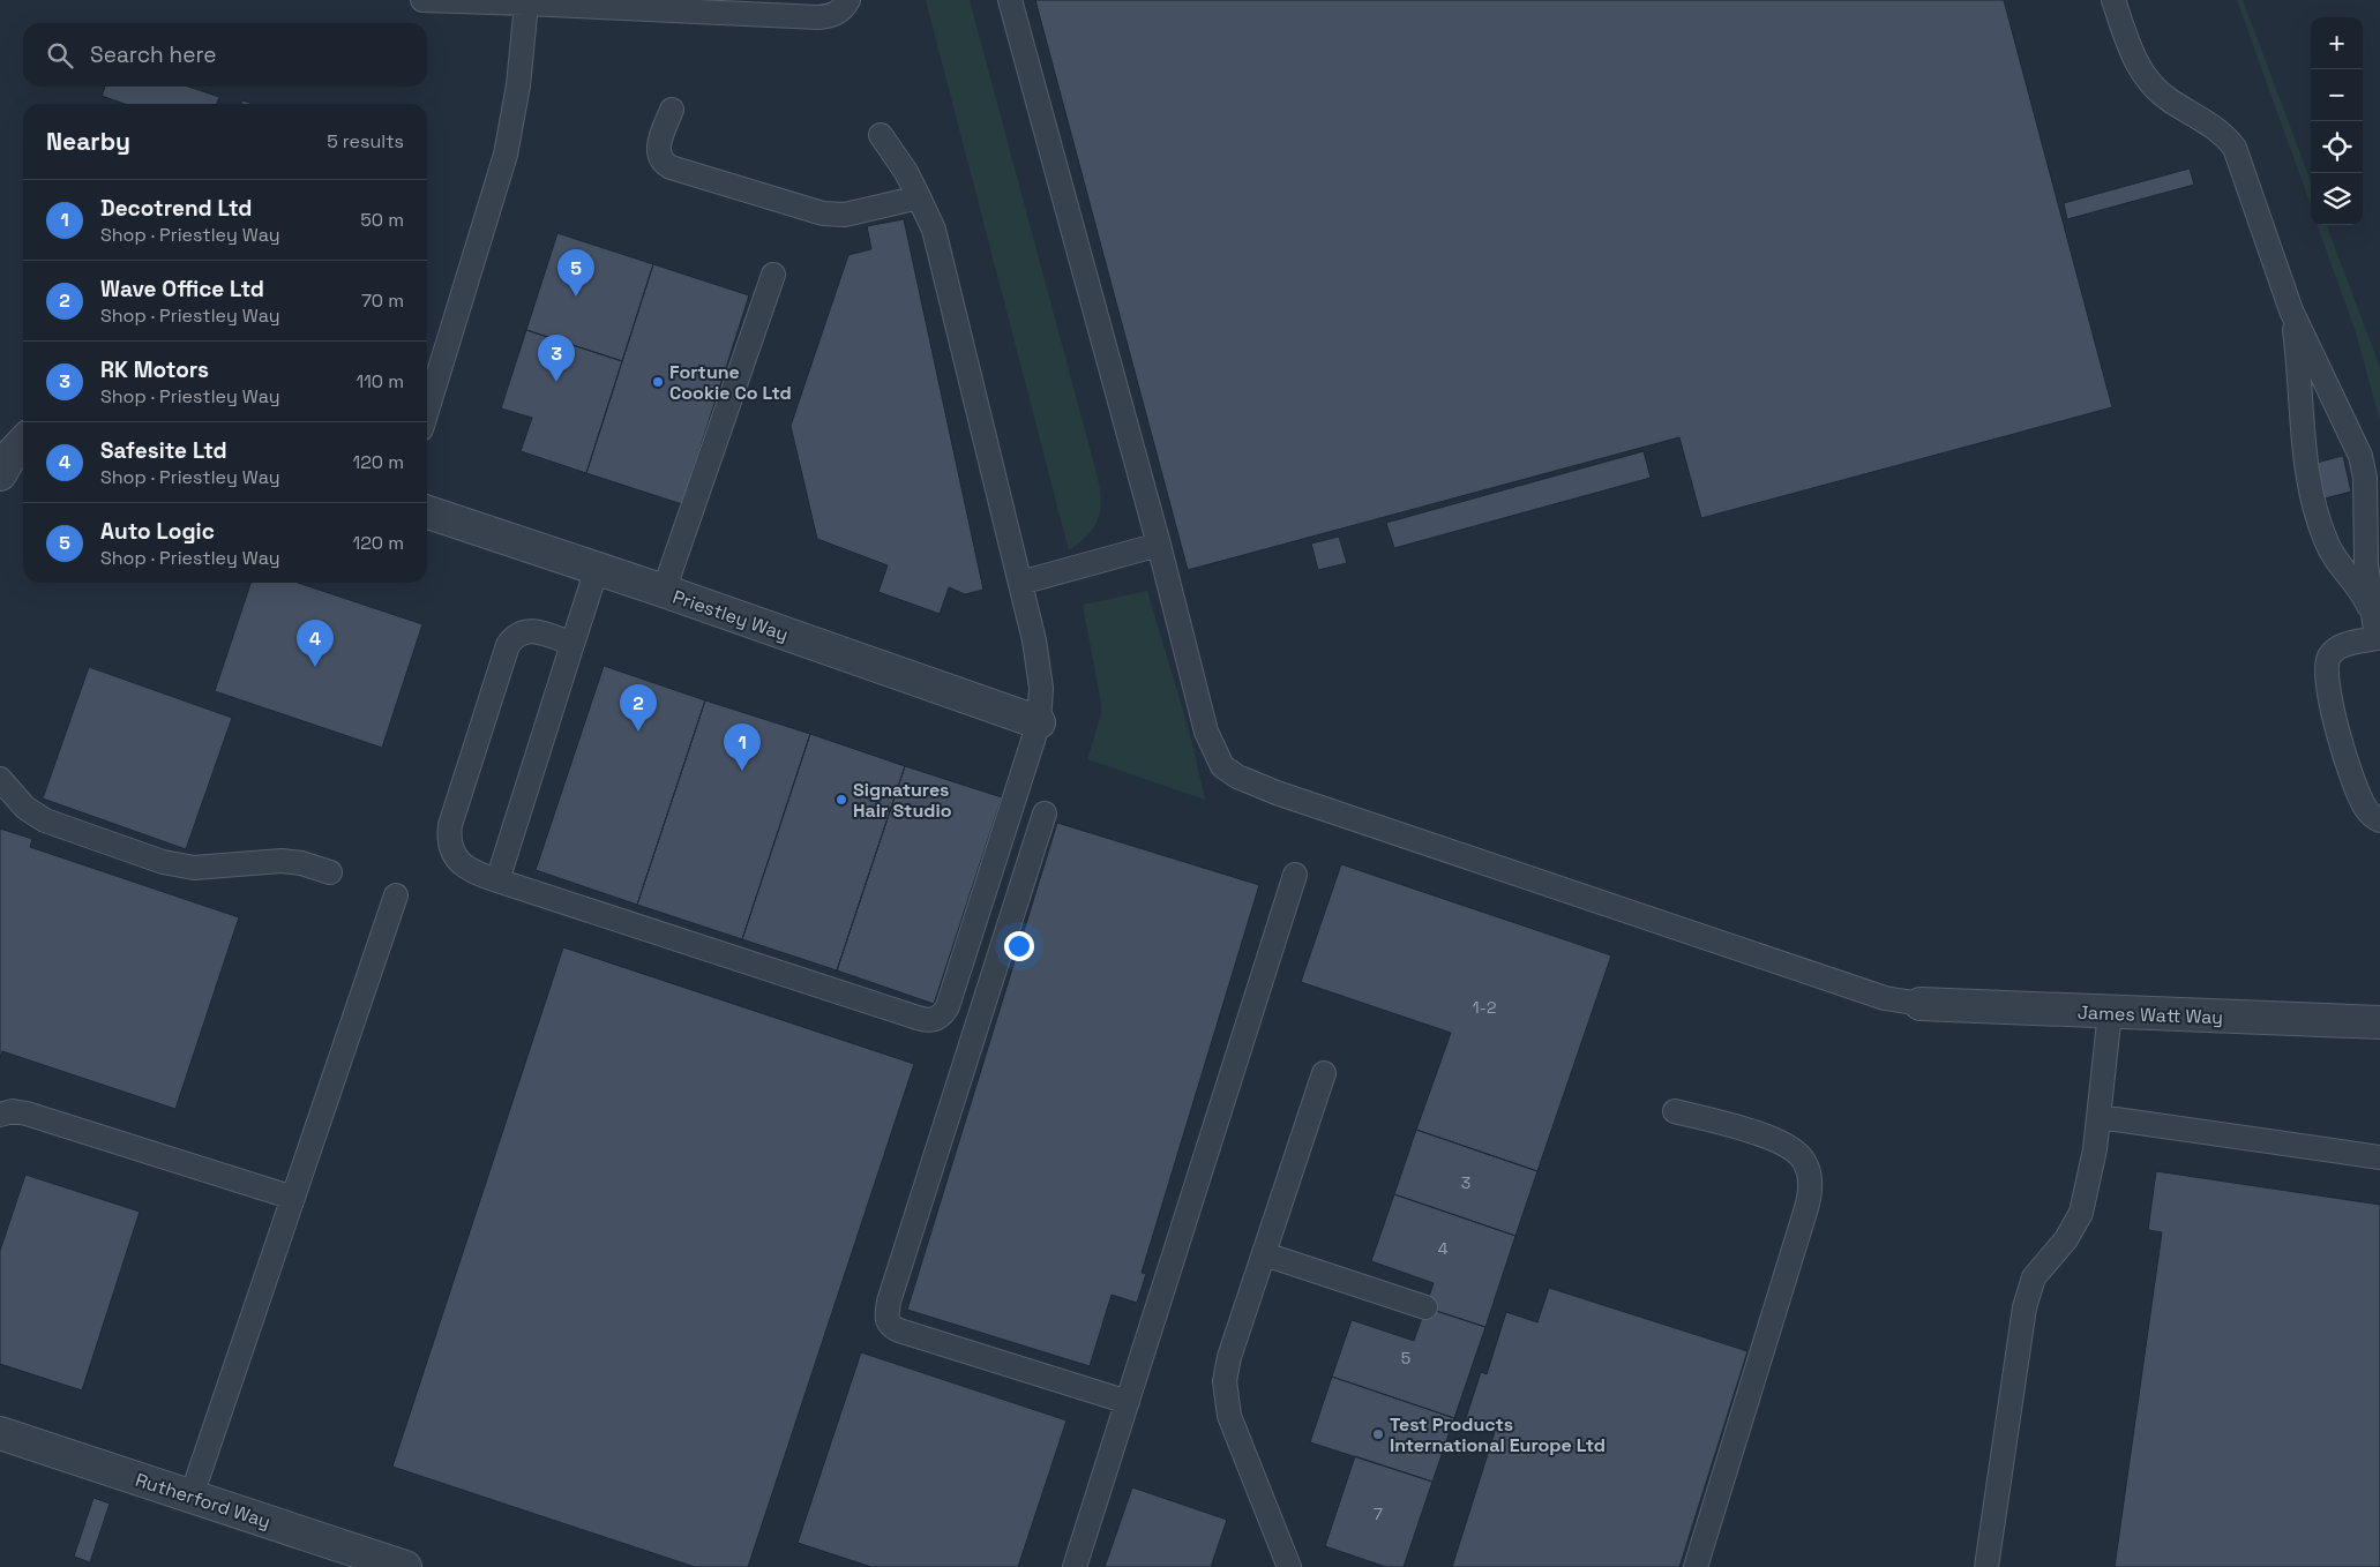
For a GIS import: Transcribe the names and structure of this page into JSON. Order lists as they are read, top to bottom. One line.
{"streets":{"street":["Priestley Way","James Watt Way","Rutherford Way"]},"places":["Fortune Cookie Co Ltd","Signatures Hair Studio","Test Products International Europe Ltd"],"house_numbers":["1-2","3","4","5","7"],"page":{"map_buttons":["+","−"],"search":"Search here","heading":["Nearby","5 results"],"list":[{"mark":"1","name":"Decotrend Ltd","note":"Shop · Priestley Way","value":"50 m"},{"mark":"2","name":"Wave Office Ltd","note":"Shop · Priestley Way","value":"70 m"},{"mark":"3","name":"RK Motors","note":"Shop · Priestley Way","value":"110 m"},{"mark":"4","name":"Safesite Ltd","note":"Shop · Priestley Way","value":"120 m"},{"mark":"5","name":"Auto Logic","note":"Shop · Priestley Way","value":"120 m"}],"pins":["5","3","4","2","1"]}}
